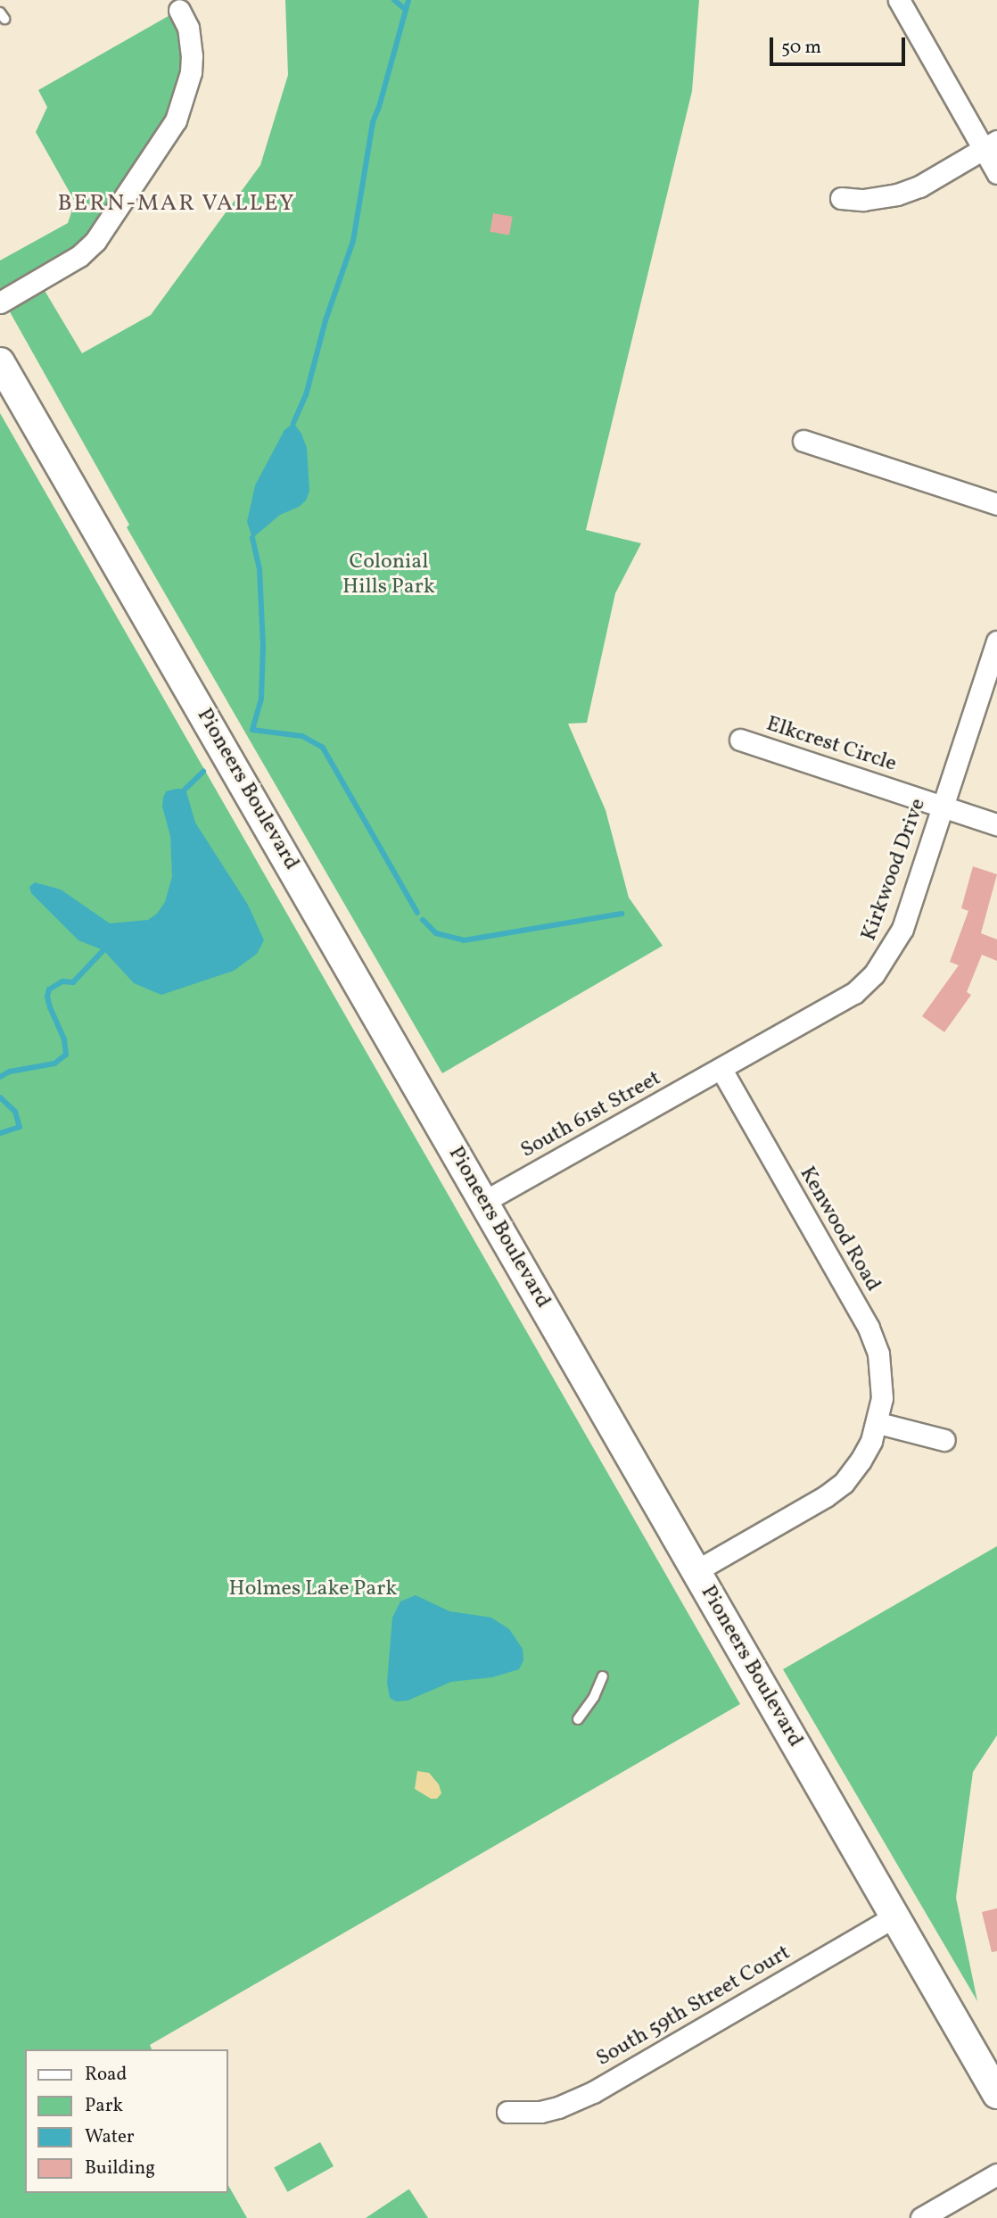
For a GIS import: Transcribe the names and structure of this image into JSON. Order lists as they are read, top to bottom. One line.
{"streets":{"main road":["Pioneers Boulevard"],"street":["Elkcrest Circle","Kirkwood Drive","South 61st Street","Kenwood Road","South 59th Street Court"]},"crossings":[["Elkcrest Circle","Kirkwood Drive"],["Pioneers Boulevard","South 61st Street"],["Pioneers Boulevard","South 59th Street Court"],["Kirkwood Drive","South 61st Street"],["Kirkwood Drive","Kenwood Road"],["South 61st Street","Kenwood Road"]],"districts":["BERN-MAR VALLEY"],"parks":["Colonial Hills Park","Holmes Lake Park"],"legend":["Road","Park","Water","Building"],"scale_bar":"50 m"}
